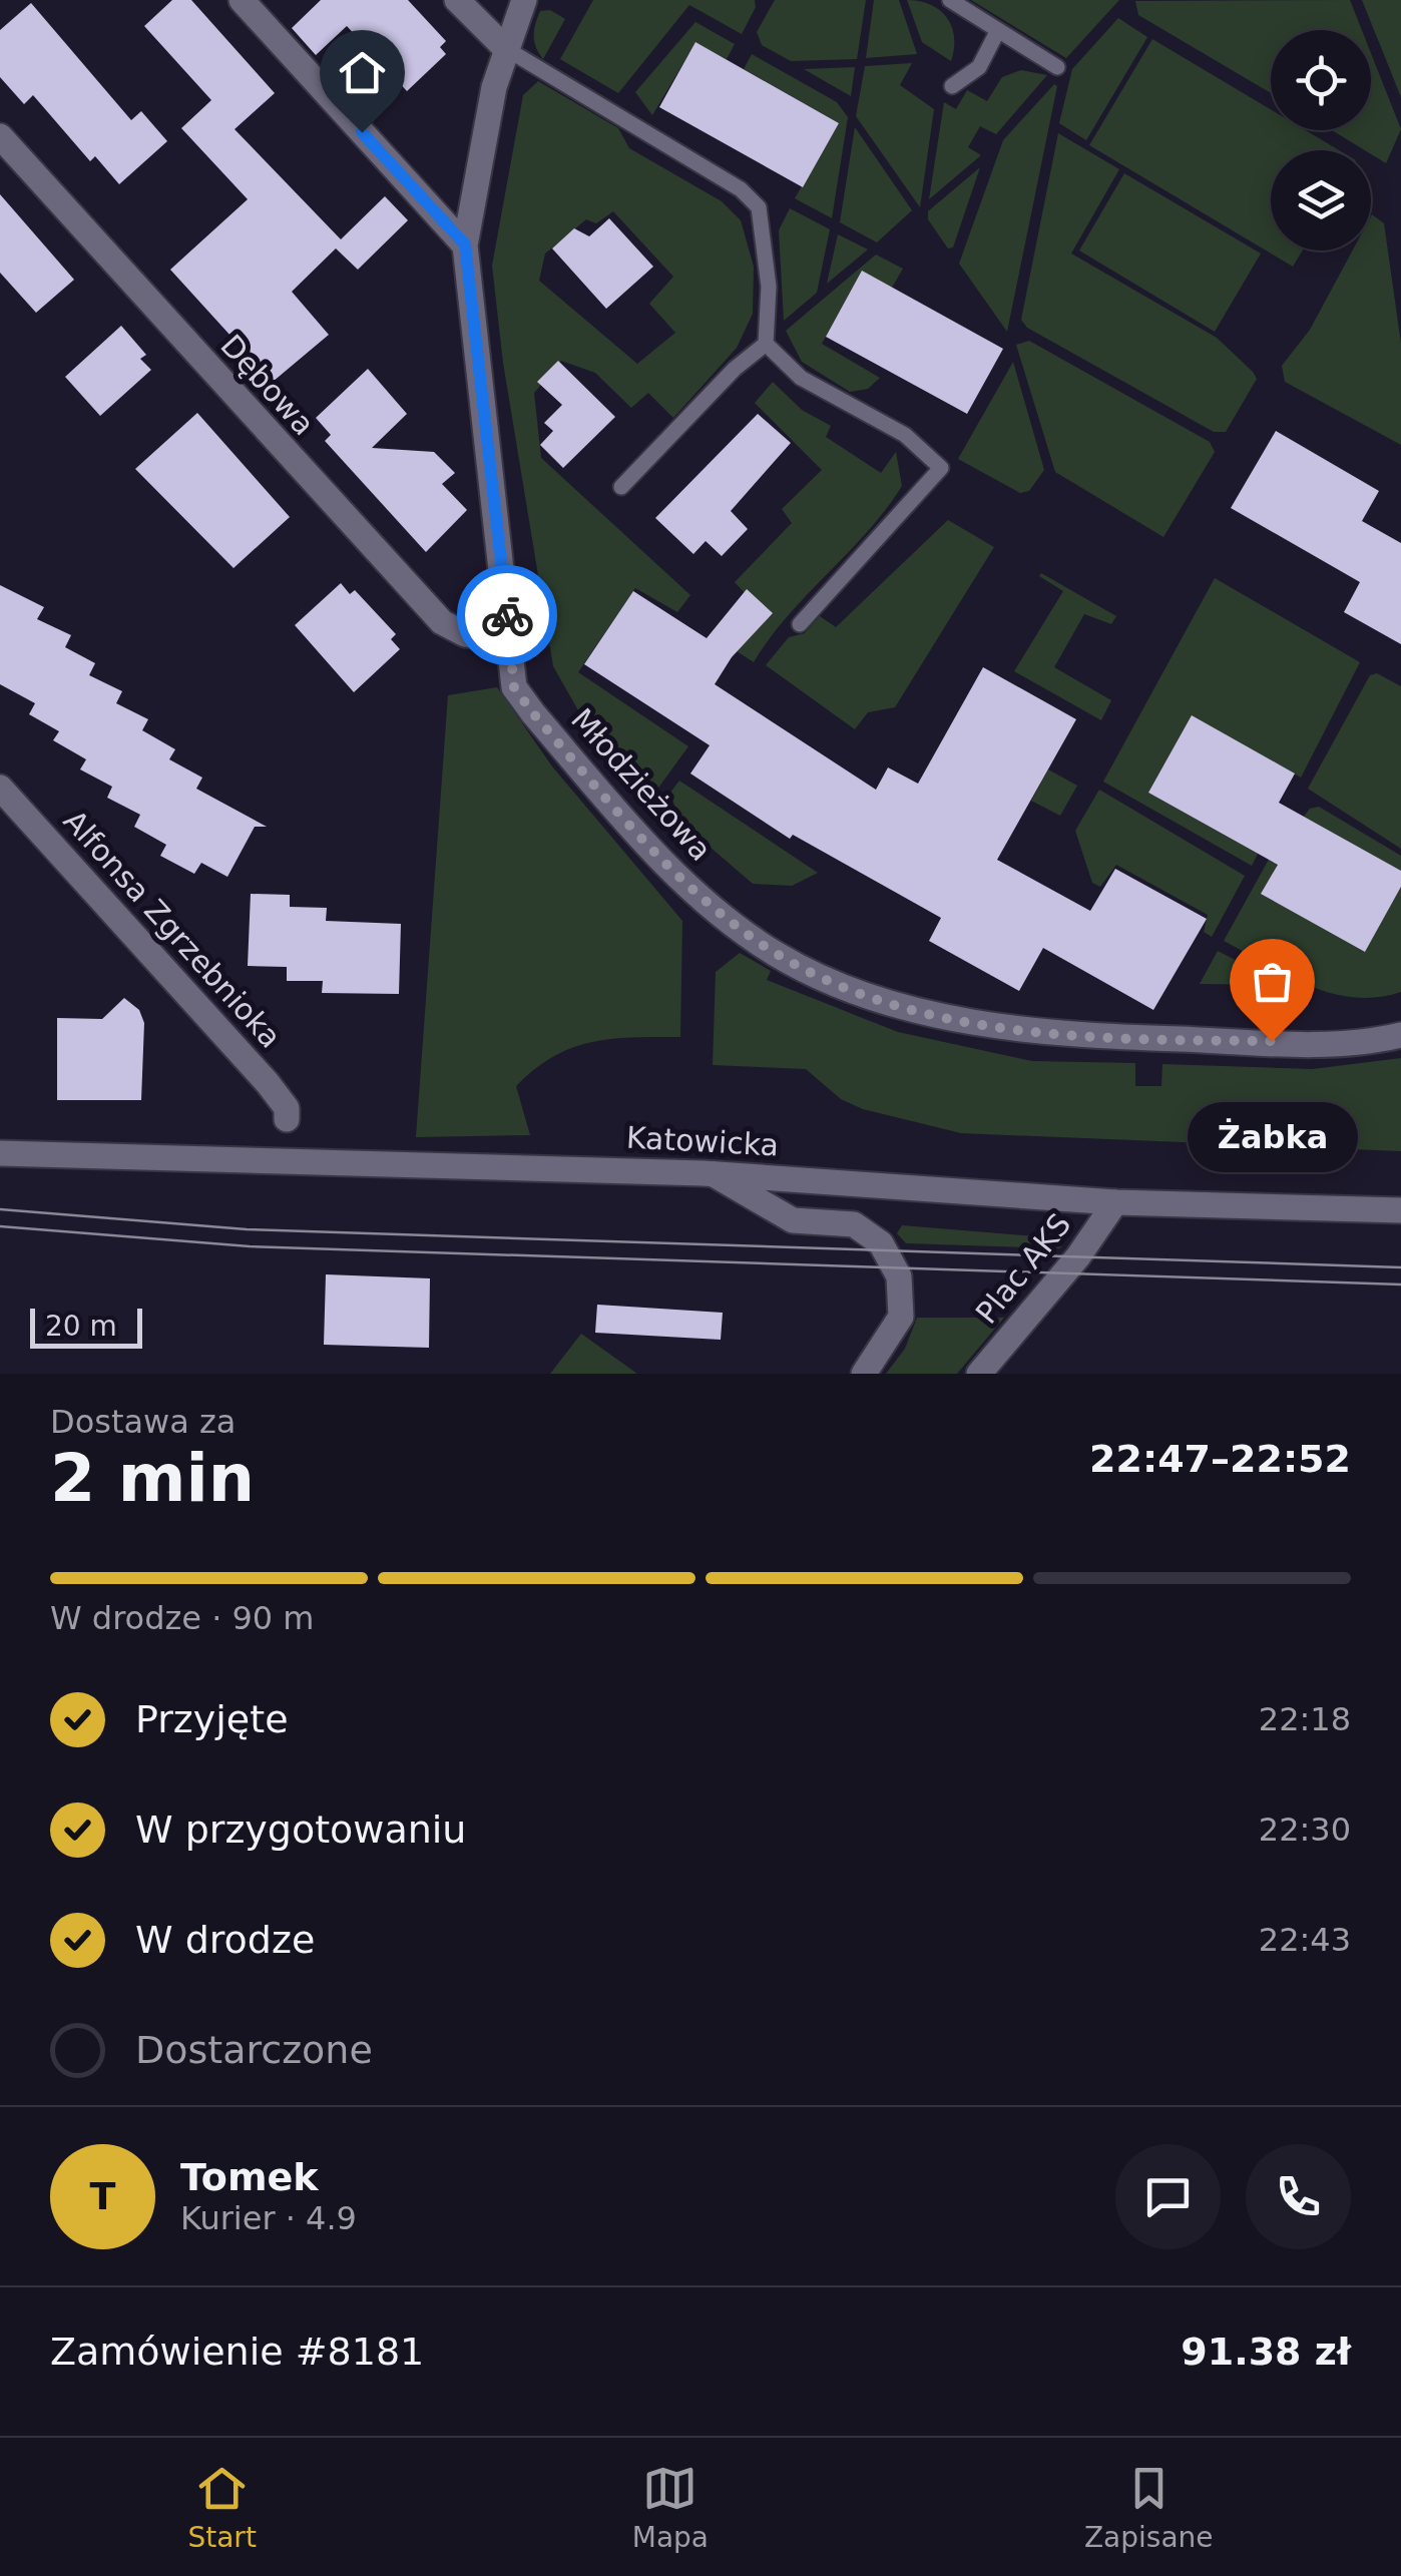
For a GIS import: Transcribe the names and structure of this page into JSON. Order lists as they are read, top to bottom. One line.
{"streets":{"street":["Dębowa","Młodzieżowa","Alfonsa Zgrzebnioka","Katowicka","Plac AKS"]},"crossings":[["Dębowa","Młodzieżowa"],["Katowicka","Plac AKS"]],"places":["Żabka"],"scale_bar":"20 m","page":{"bubble":"Żabka","scale":"20 m","heading":["2 min","Dostawa za","22:47–22:52"],"panel":["Tomek","Kurier · 4.9","Zamówienie #8181","91.38 zł"],"bar":"W drodze · 90 m","list":[["Przyjęte","22:18"],["W przygotowaniu","22:30"],["W drodze","22:43"],"Dostarczone"],"round":"T","tabs":["Start","Mapa","Zapisane"]}}
